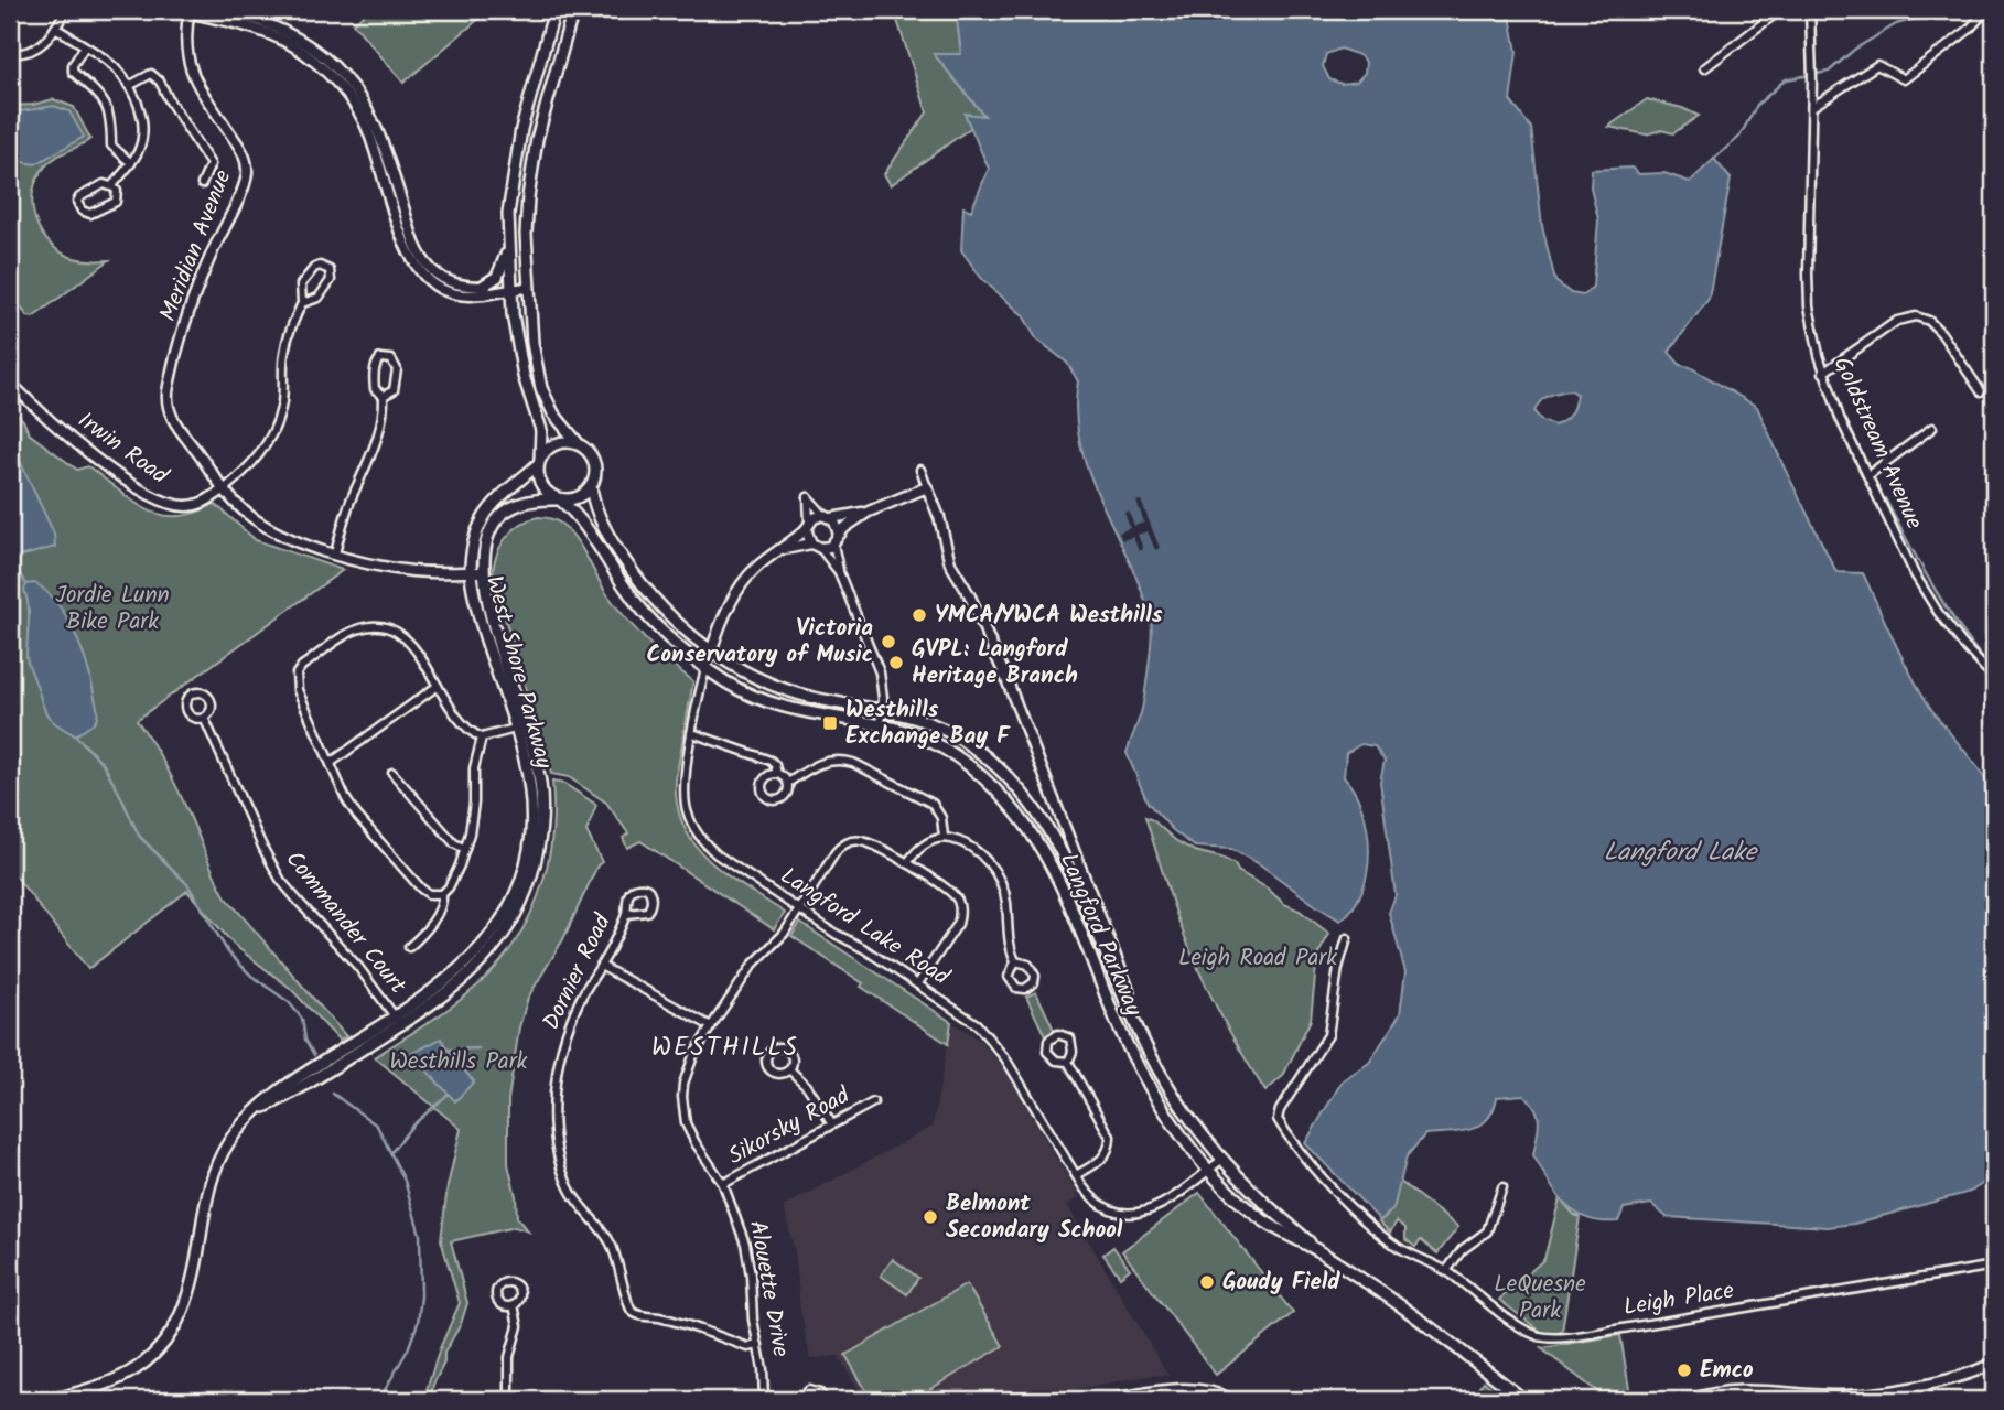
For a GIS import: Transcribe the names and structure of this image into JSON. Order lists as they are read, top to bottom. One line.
{"streets":{"main road":["West Shore Parkway","Langford Parkway"],"street":["Meridian Avenue","Goldstream Avenue","Irwin Road","Commander Court","Langford Lake Road","Dornier Road","Sikorsky Road","Alouette Drive","Leigh Place"]},"crossings":[["Meridian Avenue","Irwin Road"],["Meridian Avenue","West Shore Parkway"],["West Shore Parkway","Commander Court"],["West Shore Parkway","Langford Parkway"],["Langford Lake Road","Langford Parkway"],["Langford Lake Road","Alouette Drive"],["Dornier Road","Alouette Drive"],["Sikorsky Road","Alouette Drive"]],"districts":["WESTHILLS"],"water":["Langford Lake"],"parks":["Jordie Lunn Bike Park","Leigh Road Park","Westhills Park","LeQuesne Park"],"places":{"other":["YMCA/YWCA Westhills","Victoria Conservatory of Music","GVPL: Langford Heritage Branch","Belmont Secondary School","Goudy Field","Emco"],"transit":["Westhills Exchange Bay F"]}}
